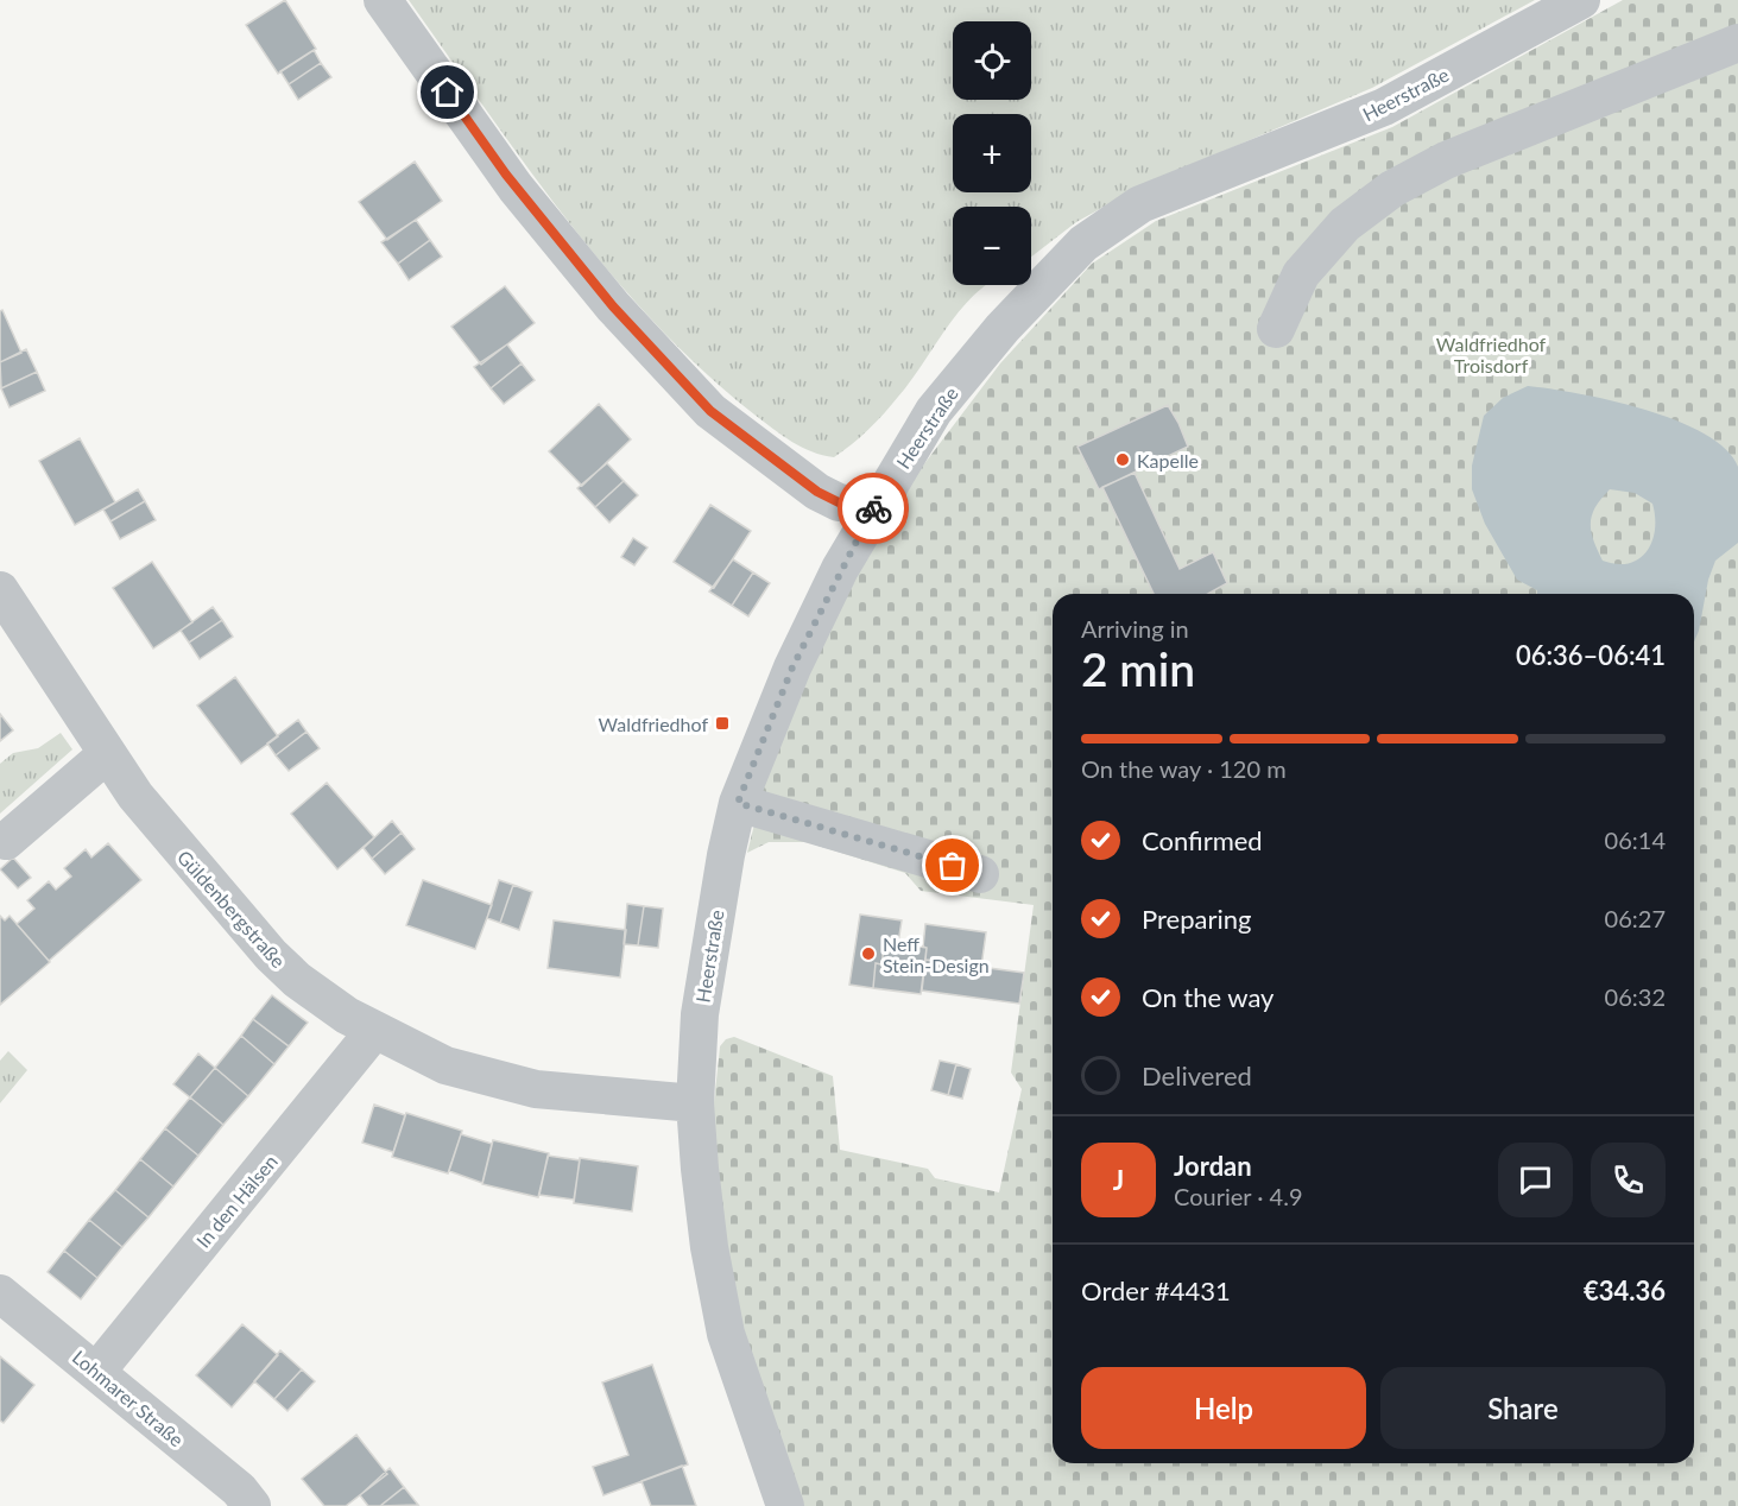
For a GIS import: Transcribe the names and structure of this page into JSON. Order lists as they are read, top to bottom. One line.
{"streets":{"street":["Heerstraße","Güldenbergstraße","In den Hälsen","Lohmarer Straße"]},"crossings":[["Heerstraße","Güldenbergstraße"],["Güldenbergstraße","In den Hälsen"],["In den Hälsen","Lohmarer Straße"]],"parks":["Waldfriedhof Troisdorf"],"places":{"other":["Kapelle","Neff Stein-Design"],"transit":["Waldfriedhof"]},"page":{"map_buttons":["+","−"],"heading":["2 min","Arriving in","06:36–06:41"],"panel":["Jordan","Courier · 4.9","Order #4431","€34.36"],"bar":"On the way · 120 m","list":[["Confirmed","06:14"],["Preparing","06:27"],["On the way","06:32"],"Delivered"],"round":"J","buttons":["Help","Share"]}}
